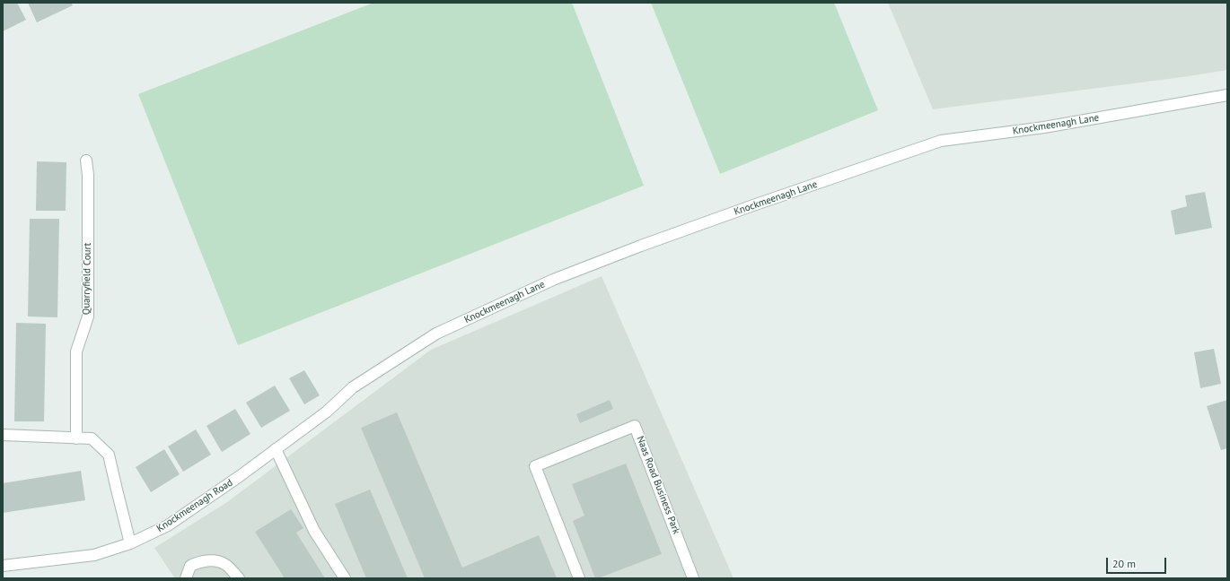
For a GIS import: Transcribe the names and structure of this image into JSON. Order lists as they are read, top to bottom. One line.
{"streets":{"street":["Knockmeenagh Lane","Quarryfield Court","Naas Road Business Park","Knockmeenagh Road"]},"crossings":[["Knockmeenagh Lane","Knockmeenagh Road"]],"scale_bar":"20 m"}
